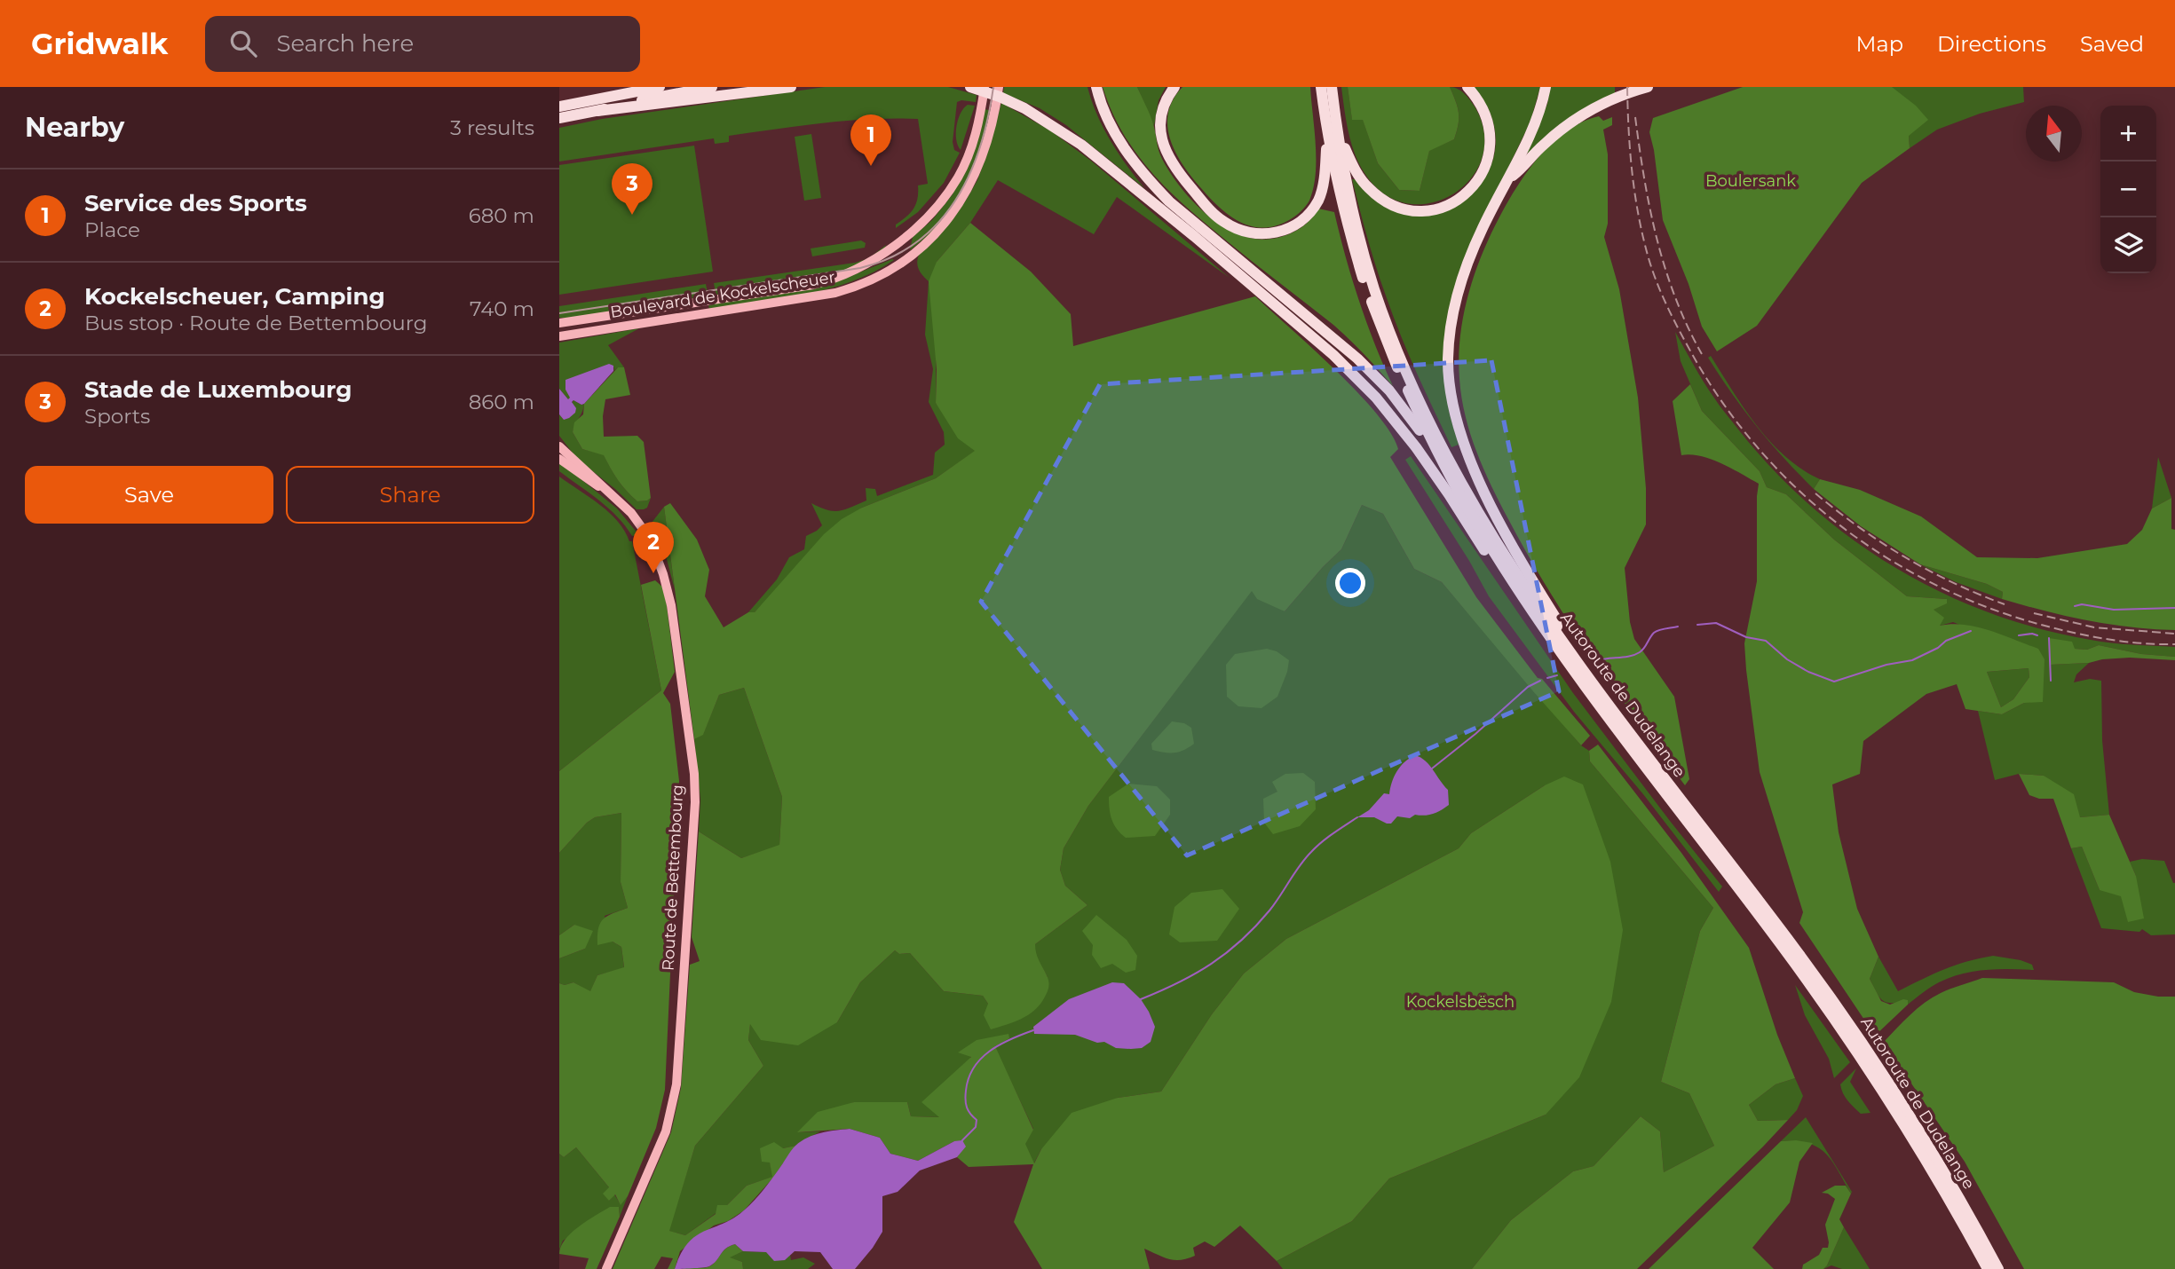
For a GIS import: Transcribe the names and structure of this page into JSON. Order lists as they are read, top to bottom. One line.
{"streets":{"highway":["Autoroute de Dudelange"],"main road":["Boulevard de Kockelscheuer","Route de Bettembourg"]},"parks":["Boulersank","Kockelsbësch"],"north":"top","page":{"header":"Gridwalk","search":"Search here","nav":["Map","Directions","Saved"],"heading":["Nearby","3 results"],"map_buttons":["+","−"],"pins":["1","3","2"],"list":[{"mark":"1","name":"Service des Sports","note":"Place","value":"680 m"},{"mark":"2","name":"Kockelscheuer, Camping","note":"Bus stop · Route de Bettembourg","value":"740 m"},{"mark":"3","name":"Stade de Luxembourg","note":"Sports","value":"860 m"}],"buttons":["Save","Share"]}}
